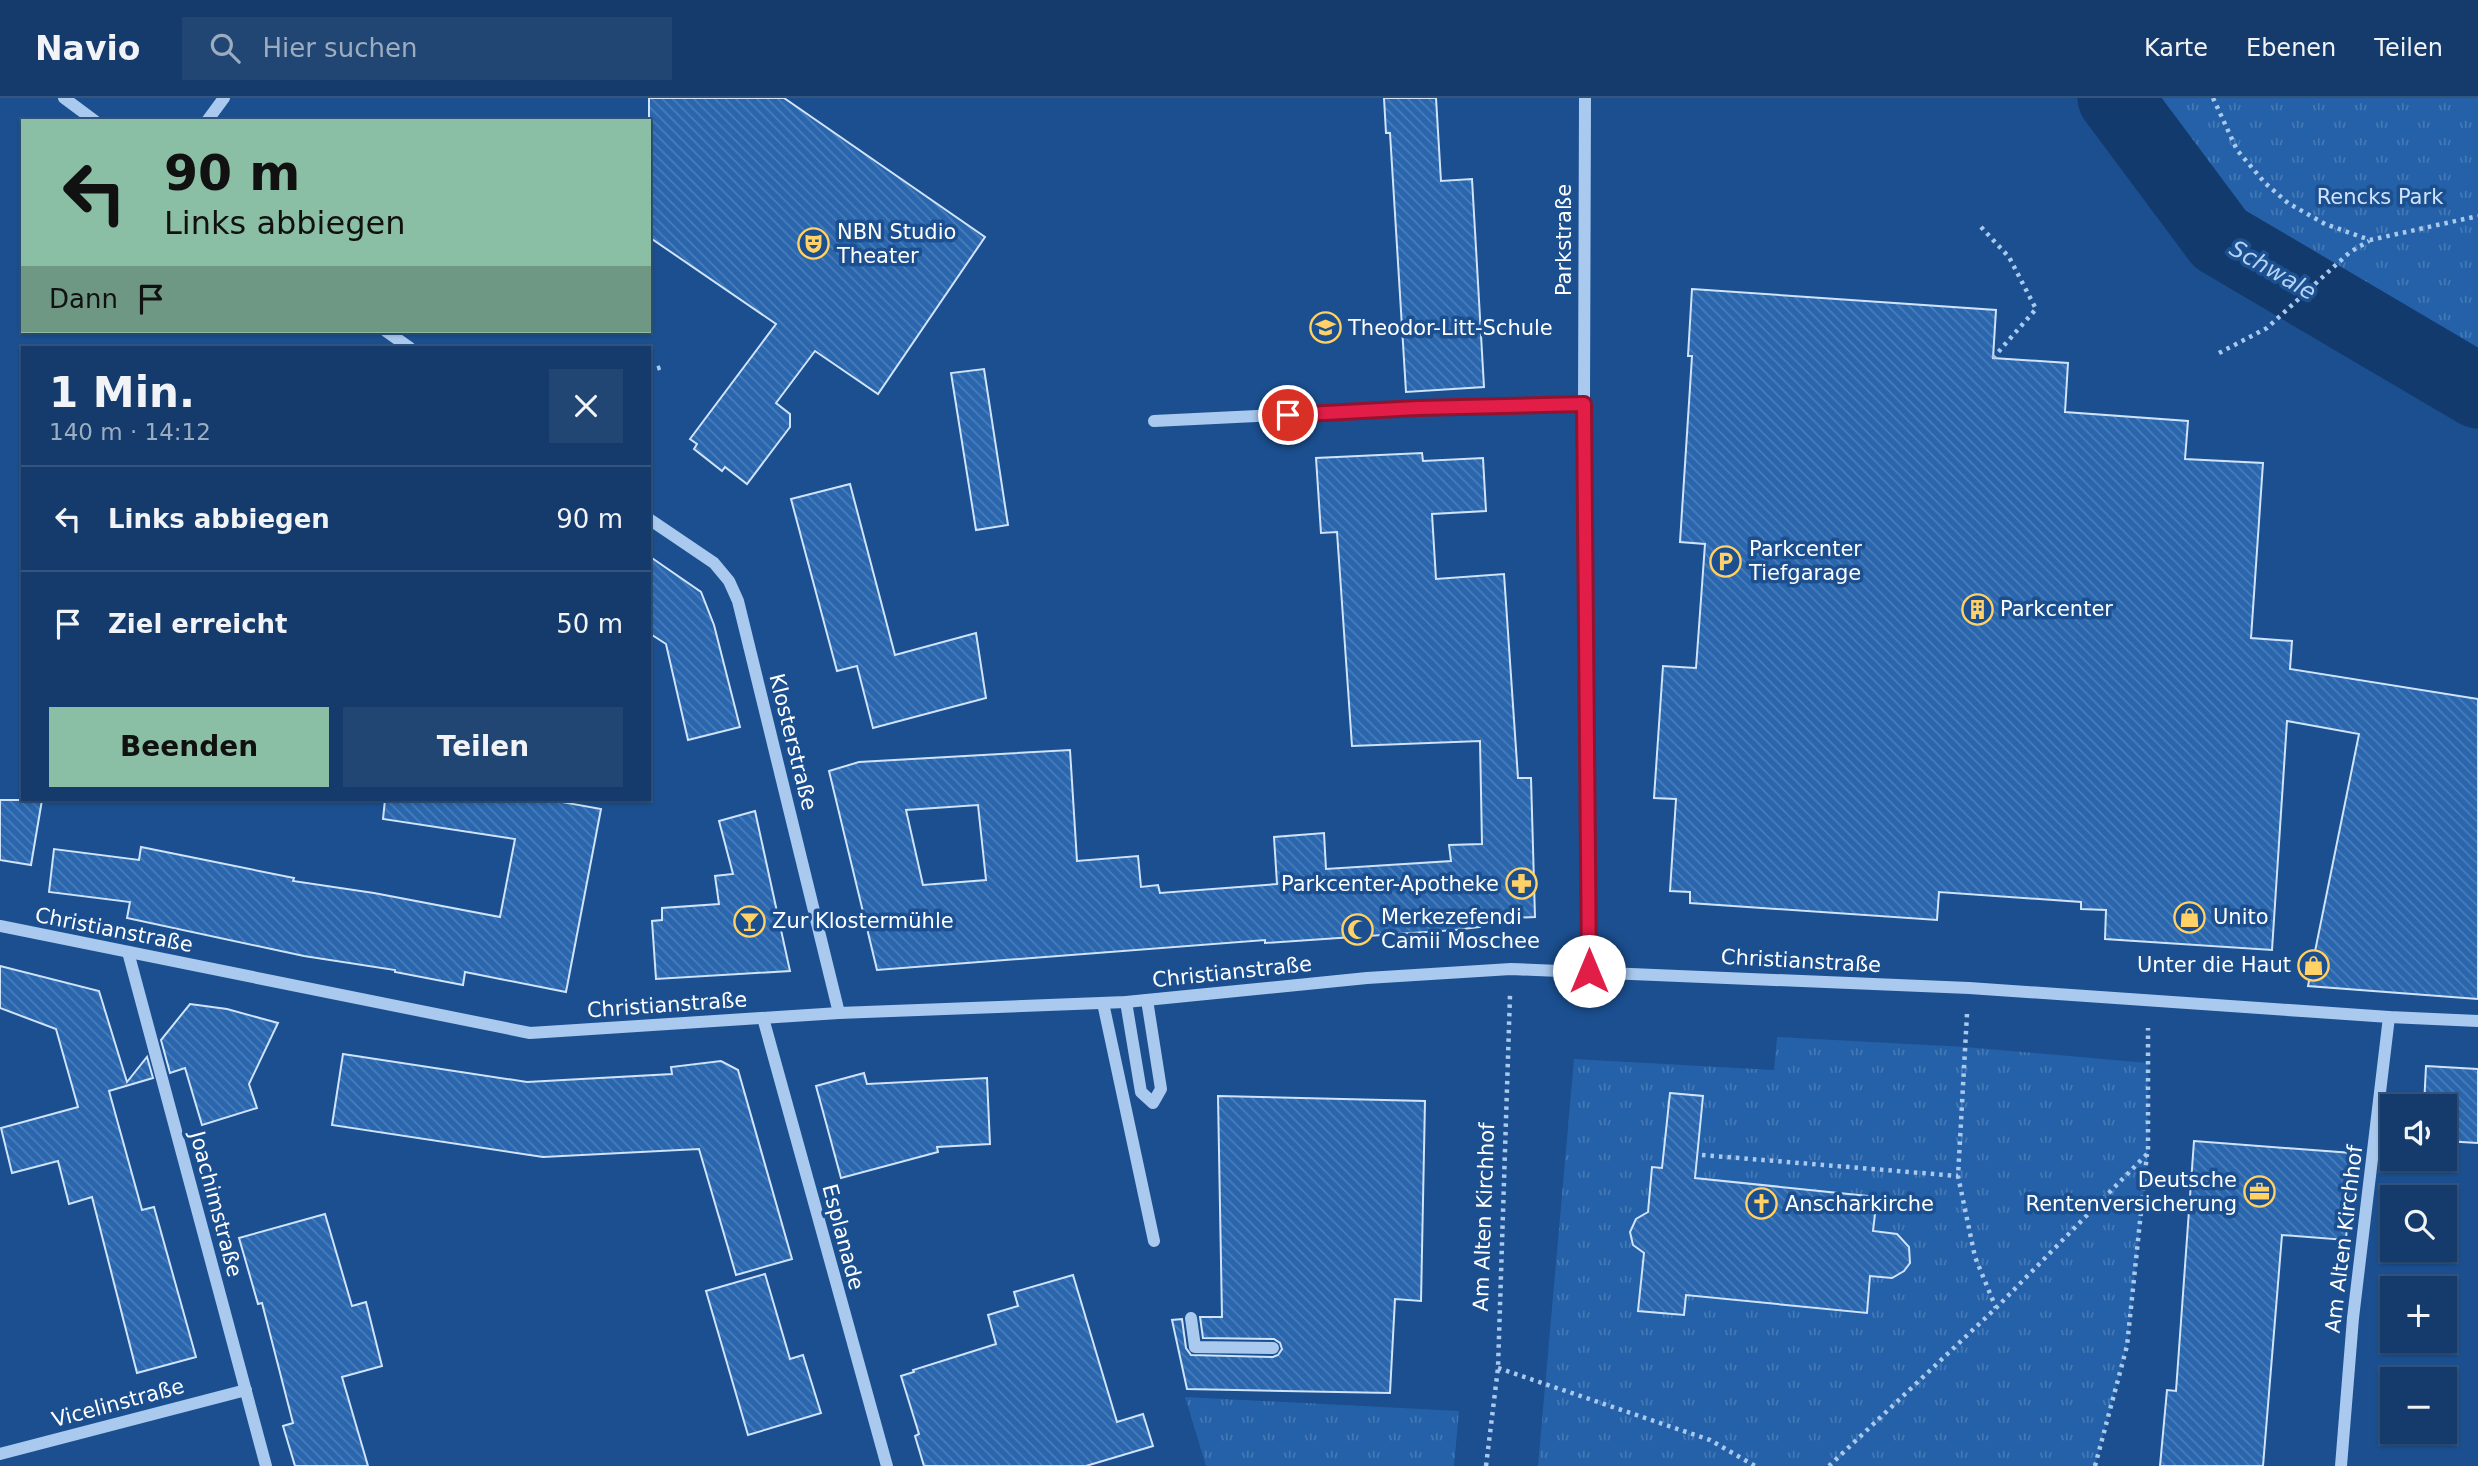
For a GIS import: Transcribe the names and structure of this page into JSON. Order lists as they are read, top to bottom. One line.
{"streets":{"street":["Parkstraße","Klosterstraße","Christianstraße","Joachimstraße","Am Alten Kirchhof","Esplanade","Vicelinstraße"]},"crossings":[["Parkstraße","Christianstraße"],["Klosterstraße","Christianstraße"],["Christianstraße","Joachimstraße"],["Christianstraße","Am Alten Kirchhof"],["Christianstraße","Esplanade"],["Joachimstraße","Vicelinstraße"]],"water":["Schwale"],"parks":["Rencks Park"],"places":{"theatre":["NBN Studio Theater"],"school or university":["Theodor-Litt-Schule"],"parking":["Parkcenter Tiefgarage"],"building":["Parkcenter"],"pharmacy":["Parkcenter-Apotheke"],"shop":["Unito","Unter die Haut"],"bar":["Zur Klostermühle"],"mosque":["Merkezefendi Camii Moschee"],"office":["Deutsche Rentenversicherung"],"church":["Anscharkirche"]},"page":{"header":"Navio","search":"Hier suchen","nav":["Karte","Ebenen","Teilen"],"turn":["90 m","Links abbiegen"],"then":"Dann","heading":["1 Min.","140 m · 14:12"],"list":[{"name":"Links abbiegen","value":"90 m"},{"name":"Ziel erreicht","value":"50 m"}],"buttons":["Beenden","Teilen"],"map_buttons":["+","−"]}}
